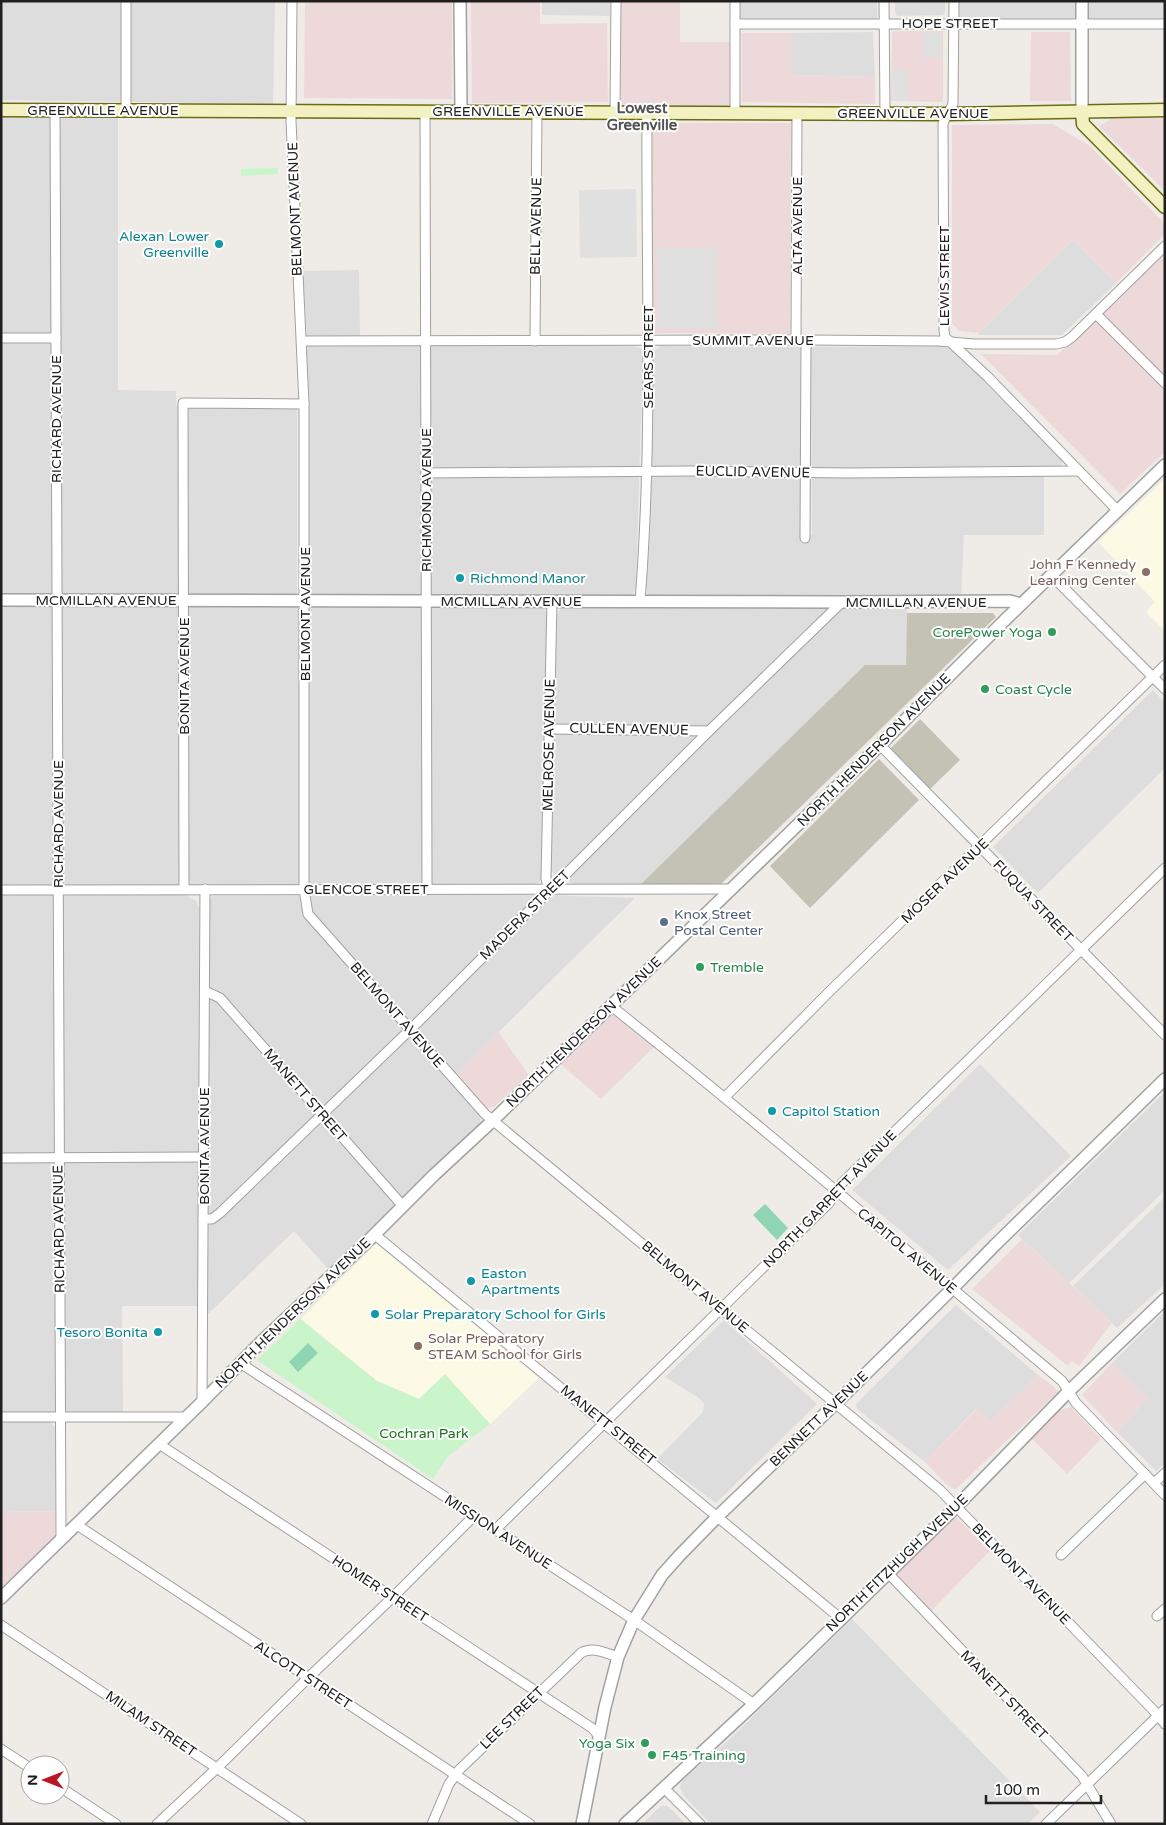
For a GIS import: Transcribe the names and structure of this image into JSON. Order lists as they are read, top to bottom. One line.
{"streets":{"main road":["GREENVILLE AVENUE"],"street":["HOPE STREET","BELMONT AVENUE","BELL AVENUE","ALTA AVENUE","LEWIS STREET","SUMMIT AVENUE","SEARS STREET","RICHARD AVENUE","EUCLID AVENUE","RICHMOND AVENUE","MCMILLAN AVENUE","BONITA AVENUE","CULLEN AVENUE","MELROSE AVENUE","NORTH HENDERSON AVENUE","MOSER AVENUE","GLENCOE STREET","FUQUA STREET","MADERA STREET","MANETT STREET","NORTH GARRETT AVENUE","CAPITOL AVENUE","BENNETT AVENUE","MISSION AVENUE","NORTH FITZHUGH AVENUE","HOMER STREET","ALCOTT STREET","LEE STREET","MILAM STREET"]},"crossings":[["HOPE STREET","LEWIS STREET"],["GREENVILLE AVENUE","BELMONT AVENUE"],["GREENVILLE AVENUE","BELL AVENUE"],["GREENVILLE AVENUE","ALTA AVENUE"],["GREENVILLE AVENUE","LEWIS STREET"],["GREENVILLE AVENUE","SEARS STREET"],["GREENVILLE AVENUE","RICHARD AVENUE"],["GREENVILLE AVENUE","RICHMOND AVENUE"],["BELMONT AVENUE","SUMMIT AVENUE"],["BELMONT AVENUE","MCMILLAN AVENUE"],["BELMONT AVENUE","BONITA AVENUE"],["BELMONT AVENUE","NORTH HENDERSON AVENUE"],["BELMONT AVENUE","GLENCOE STREET"],["BELMONT AVENUE","MADERA STREET"],["BELMONT AVENUE","NORTH GARRETT AVENUE"],["BELMONT AVENUE","BENNETT AVENUE"],["BELMONT AVENUE","NORTH FITZHUGH AVENUE"],["BELL AVENUE","SUMMIT AVENUE"],["ALTA AVENUE","SUMMIT AVENUE"],["ALTA AVENUE","EUCLID AVENUE"],["LEWIS STREET","SUMMIT AVENUE"],["LEWIS STREET","EUCLID AVENUE"],["LEWIS STREET","NORTH HENDERSON AVENUE"],["SUMMIT AVENUE","SEARS STREET"],["SUMMIT AVENUE","RICHMOND AVENUE"],["SEARS STREET","EUCLID AVENUE"],["SEARS STREET","MCMILLAN AVENUE"],["RICHARD AVENUE","MCMILLAN AVENUE"],["RICHARD AVENUE","NORTH HENDERSON AVENUE"],["RICHARD AVENUE","GLENCOE STREET"],["EUCLID AVENUE","RICHMOND AVENUE"],["RICHMOND AVENUE","MCMILLAN AVENUE"],["RICHMOND AVENUE","GLENCOE STREET"],["MCMILLAN AVENUE","BONITA AVENUE"],["MCMILLAN AVENUE","MELROSE AVENUE"],["MCMILLAN AVENUE","NORTH HENDERSON AVENUE"],["MCMILLAN AVENUE","MADERA STREET"],["BONITA AVENUE","NORTH HENDERSON AVENUE"],["BONITA AVENUE","GLENCOE STREET"],["BONITA AVENUE","MADERA STREET"],["BONITA AVENUE","MANETT STREET"],["CULLEN AVENUE","MELROSE AVENUE"],["CULLEN AVENUE","MADERA STREET"],["MELROSE AVENUE","GLENCOE STREET"],["MELROSE AVENUE","MADERA STREET"],["NORTH HENDERSON AVENUE","GLENCOE STREET"],["NORTH HENDERSON AVENUE","FUQUA STREET"],["NORTH HENDERSON AVENUE","MANETT STREET"],["NORTH HENDERSON AVENUE","CAPITOL AVENUE"],["NORTH HENDERSON AVENUE","MISSION AVENUE"],["NORTH HENDERSON AVENUE","HOMER STREET"],["NORTH HENDERSON AVENUE","ALCOTT STREET"],["MOSER AVENUE","FUQUA STREET"],["MOSER AVENUE","CAPITOL AVENUE"],["GLENCOE STREET","MADERA STREET"],["FUQUA STREET","NORTH GARRETT AVENUE"],["MADERA STREET","MANETT STREET"],["MANETT STREET","NORTH GARRETT AVENUE"],["MANETT STREET","BENNETT AVENUE"],["MANETT STREET","NORTH FITZHUGH AVENUE"],["NORTH GARRETT AVENUE","CAPITOL AVENUE"],["NORTH GARRETT AVENUE","MISSION AVENUE"],["CAPITOL AVENUE","BENNETT AVENUE"],["CAPITOL AVENUE","NORTH FITZHUGH AVENUE"],["BENNETT AVENUE","MISSION AVENUE"],["BENNETT AVENUE","HOMER STREET"],["BENNETT AVENUE","LEE STREET"],["MISSION AVENUE","NORTH FITZHUGH AVENUE"],["HOMER STREET","LEE STREET"],["ALCOTT STREET","LEE STREET"]],"districts":["Lowest Greenville"],"parks":["Cochran Park"],"places":["Alexan Lower Greenville","John F Kennedy Learning Center","Richmond Manor","CorePower Yoga","Coast Cycle","Knox Street Postal Center","Tremble","Capitol Station","Easton Apartments","Solar Preparatory School for Girls","Tesoro Bonita","Solar Preparatory STEAM School for Girls","Yoga Six","F45 Training"],"scale_bar":"100 m","north":"left"}
